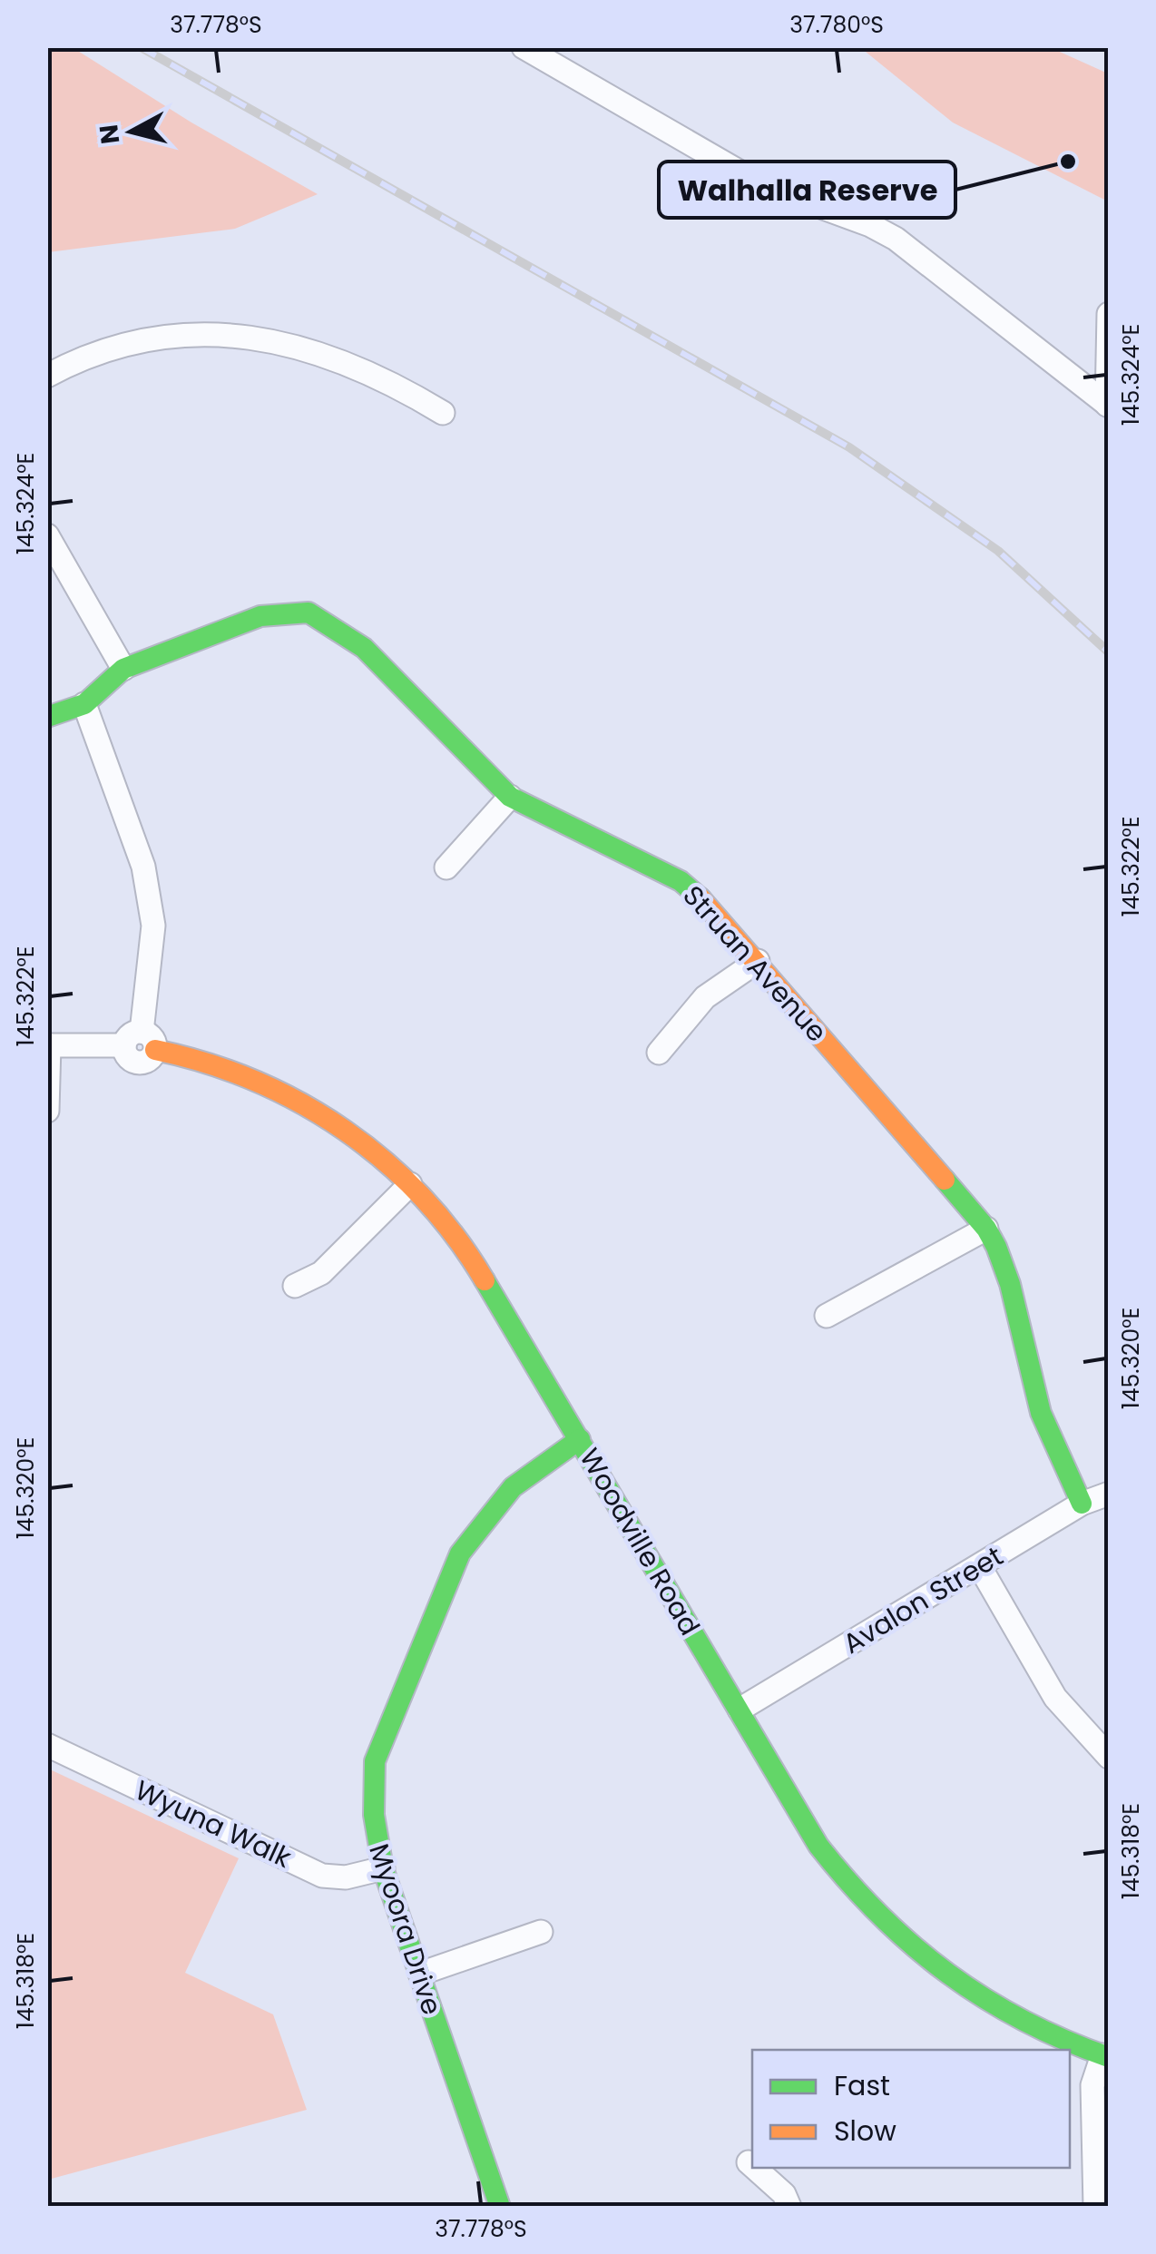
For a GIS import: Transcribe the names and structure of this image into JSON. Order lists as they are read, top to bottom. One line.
{"streets":{"street":["Struan Avenue","Woodville Road","Avalon Street","Wyuna Walk","Myoora Drive"]},"crossings":[["Struan Avenue","Avalon Street"],["Woodville Road","Avalon Street"],["Woodville Road","Myoora Drive"],["Wyuna Walk","Myoora Drive"]],"places":["Walhalla Reserve"],"legend":["Fast","Slow"],"north":"left","coordinates":["37.778°S","37.780°S","145.324°E","145.322°E","145.320°E","145.318°E"]}
